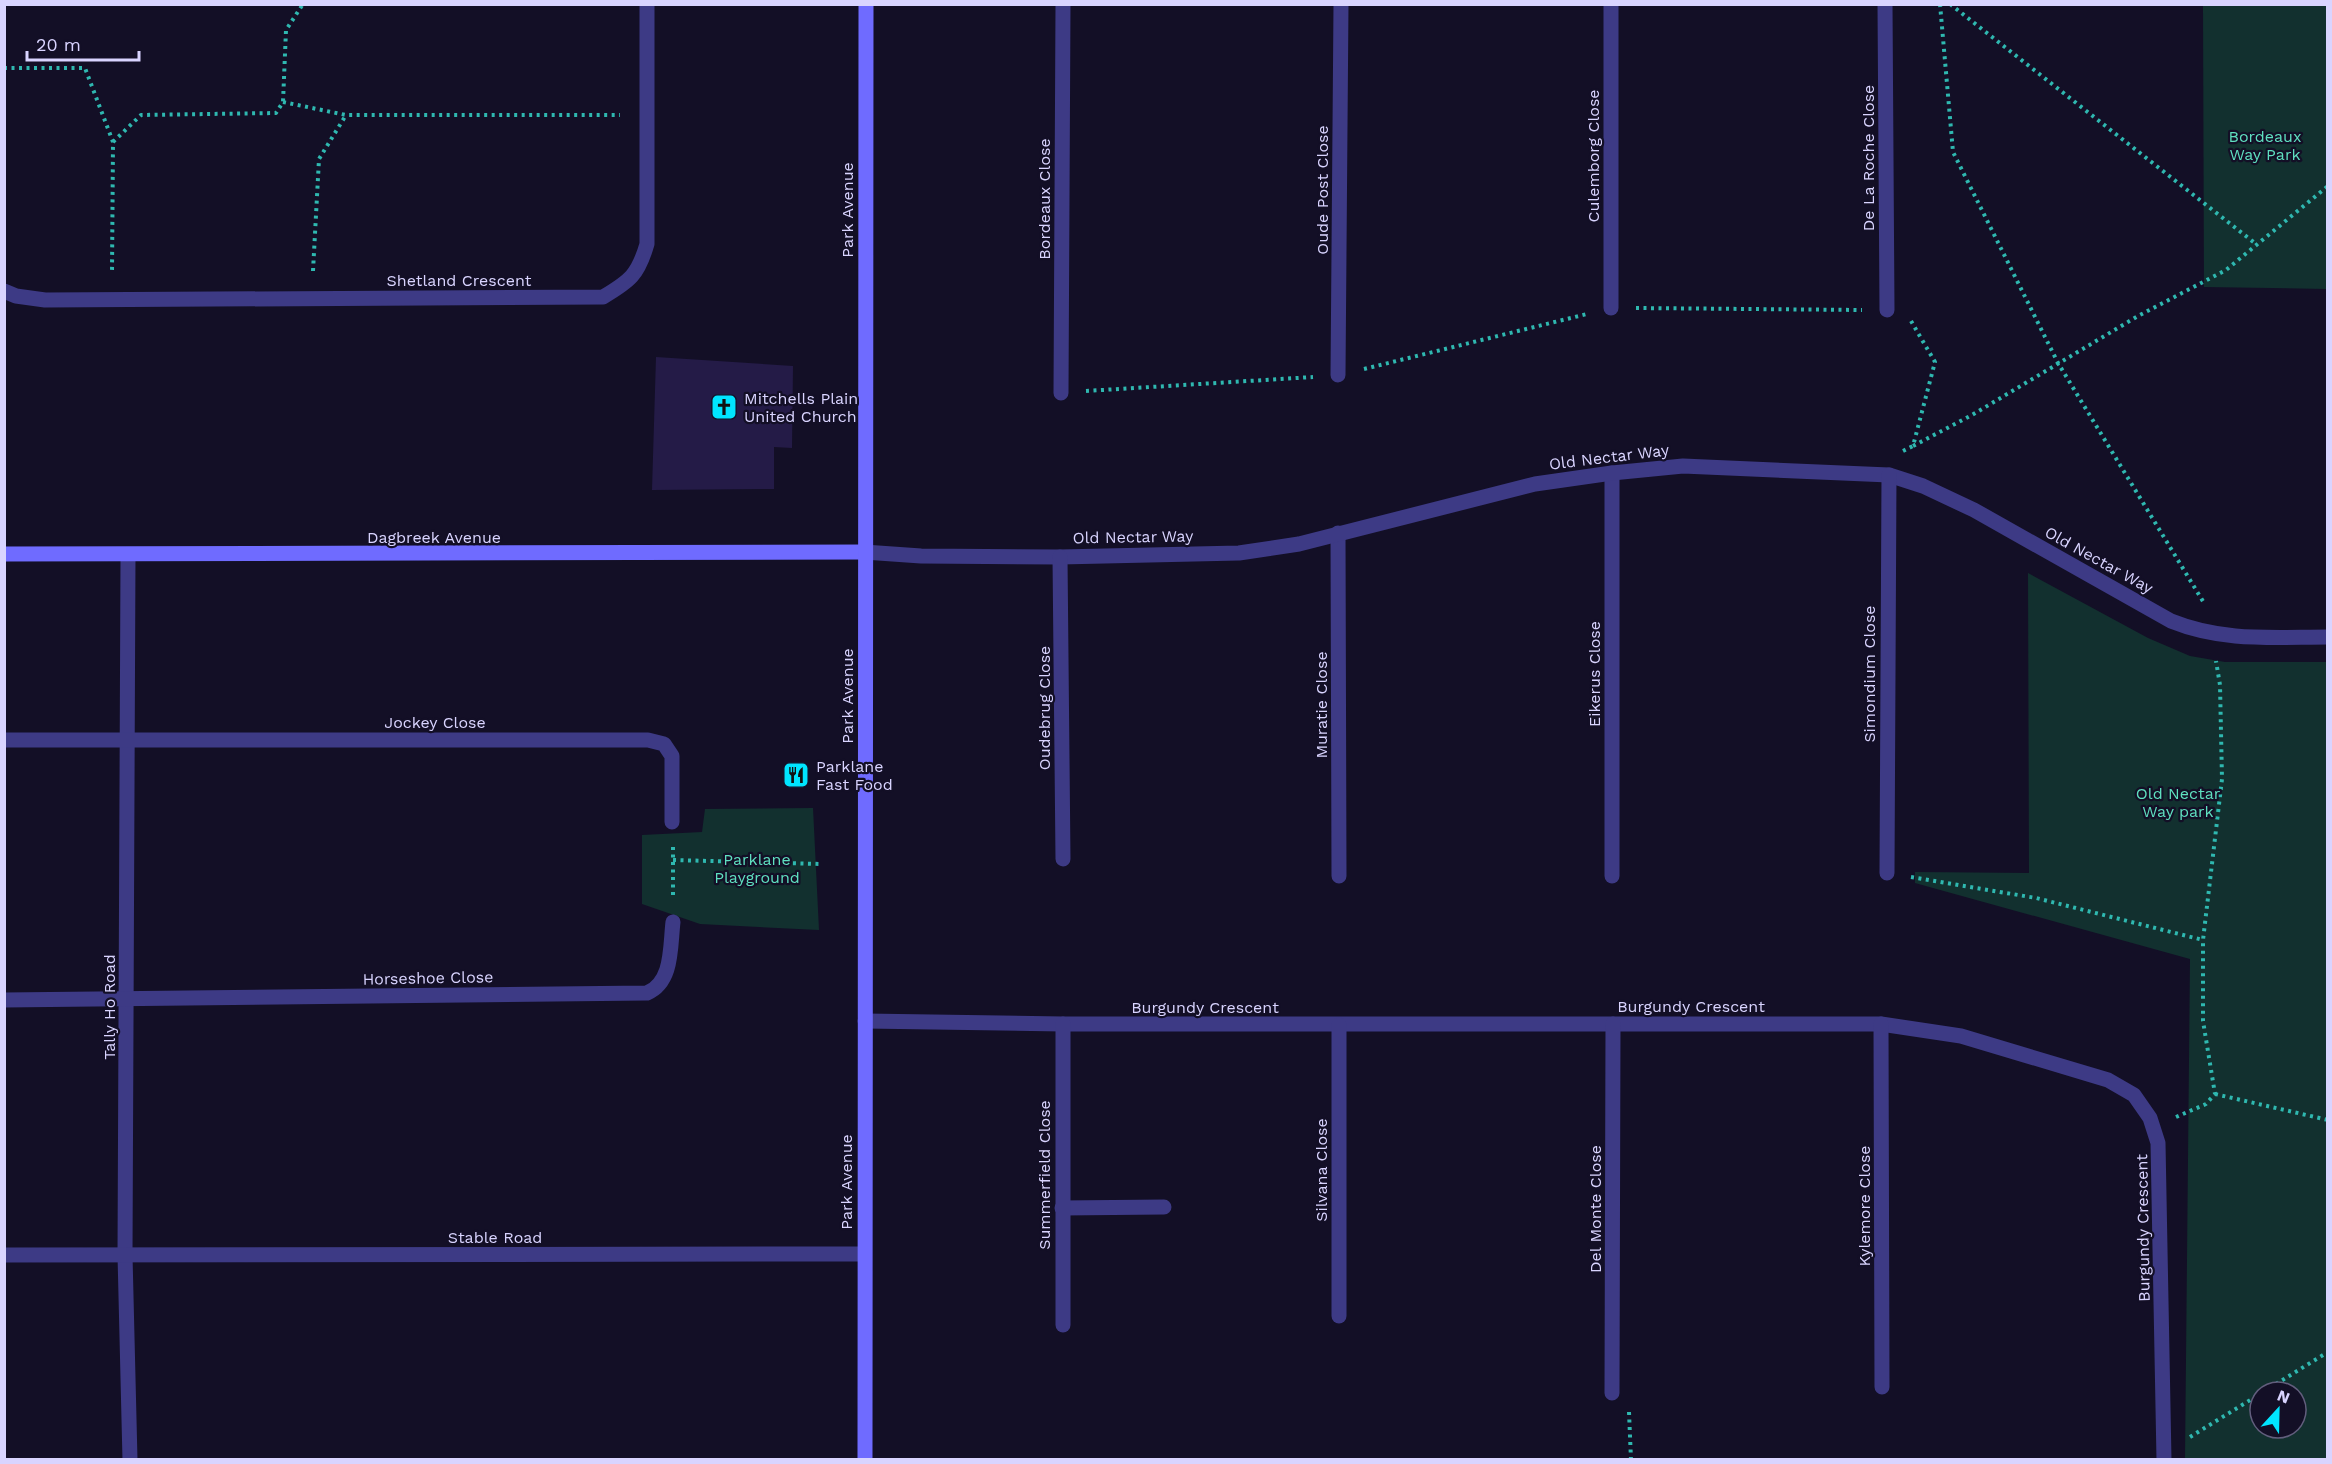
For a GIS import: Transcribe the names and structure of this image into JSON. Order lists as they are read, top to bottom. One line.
{"streets":{"street":["Culemborg Close","De La Roche Close","Oude Post Close","Bordeaux Close","Park Avenue","Shetland Crescent","Old Nectar Way","Dagbreek Avenue","Eikerus Close","Simondium Close","Muratie Close","Oudebrug Close","Jockey Close","Horseshoe Close","Burgundy Crescent","Tally Ho Road","Silvana Close","Summerfield Close","Kylemore Close","Del Monte Close","Stable Road"]},"crossings":[["Park Avenue","Old Nectar Way"],["Park Avenue","Dagbreek Avenue"],["Park Avenue","Burgundy Crescent"],["Park Avenue","Stable Road"],["Old Nectar Way","Dagbreek Avenue"],["Old Nectar Way","Eikerus Close"],["Old Nectar Way","Simondium Close"],["Old Nectar Way","Muratie Close"],["Old Nectar Way","Oudebrug Close"],["Dagbreek Avenue","Tally Ho Road"],["Jockey Close","Tally Ho Road"],["Horseshoe Close","Tally Ho Road"],["Burgundy Crescent","Silvana Close"],["Burgundy Crescent","Summerfield Close"],["Burgundy Crescent","Kylemore Close"],["Burgundy Crescent","Del Monte Close"],["Tally Ho Road","Stable Road"]],"parks":["Bordeaux Way Park","Old Nectar Way park","Parklane Playground"],"places":{"church":["Mitchells Plain United Church"],"restaurant":["Parklane Fast Food"]},"scale_bar":"20 m","north":"top"}
